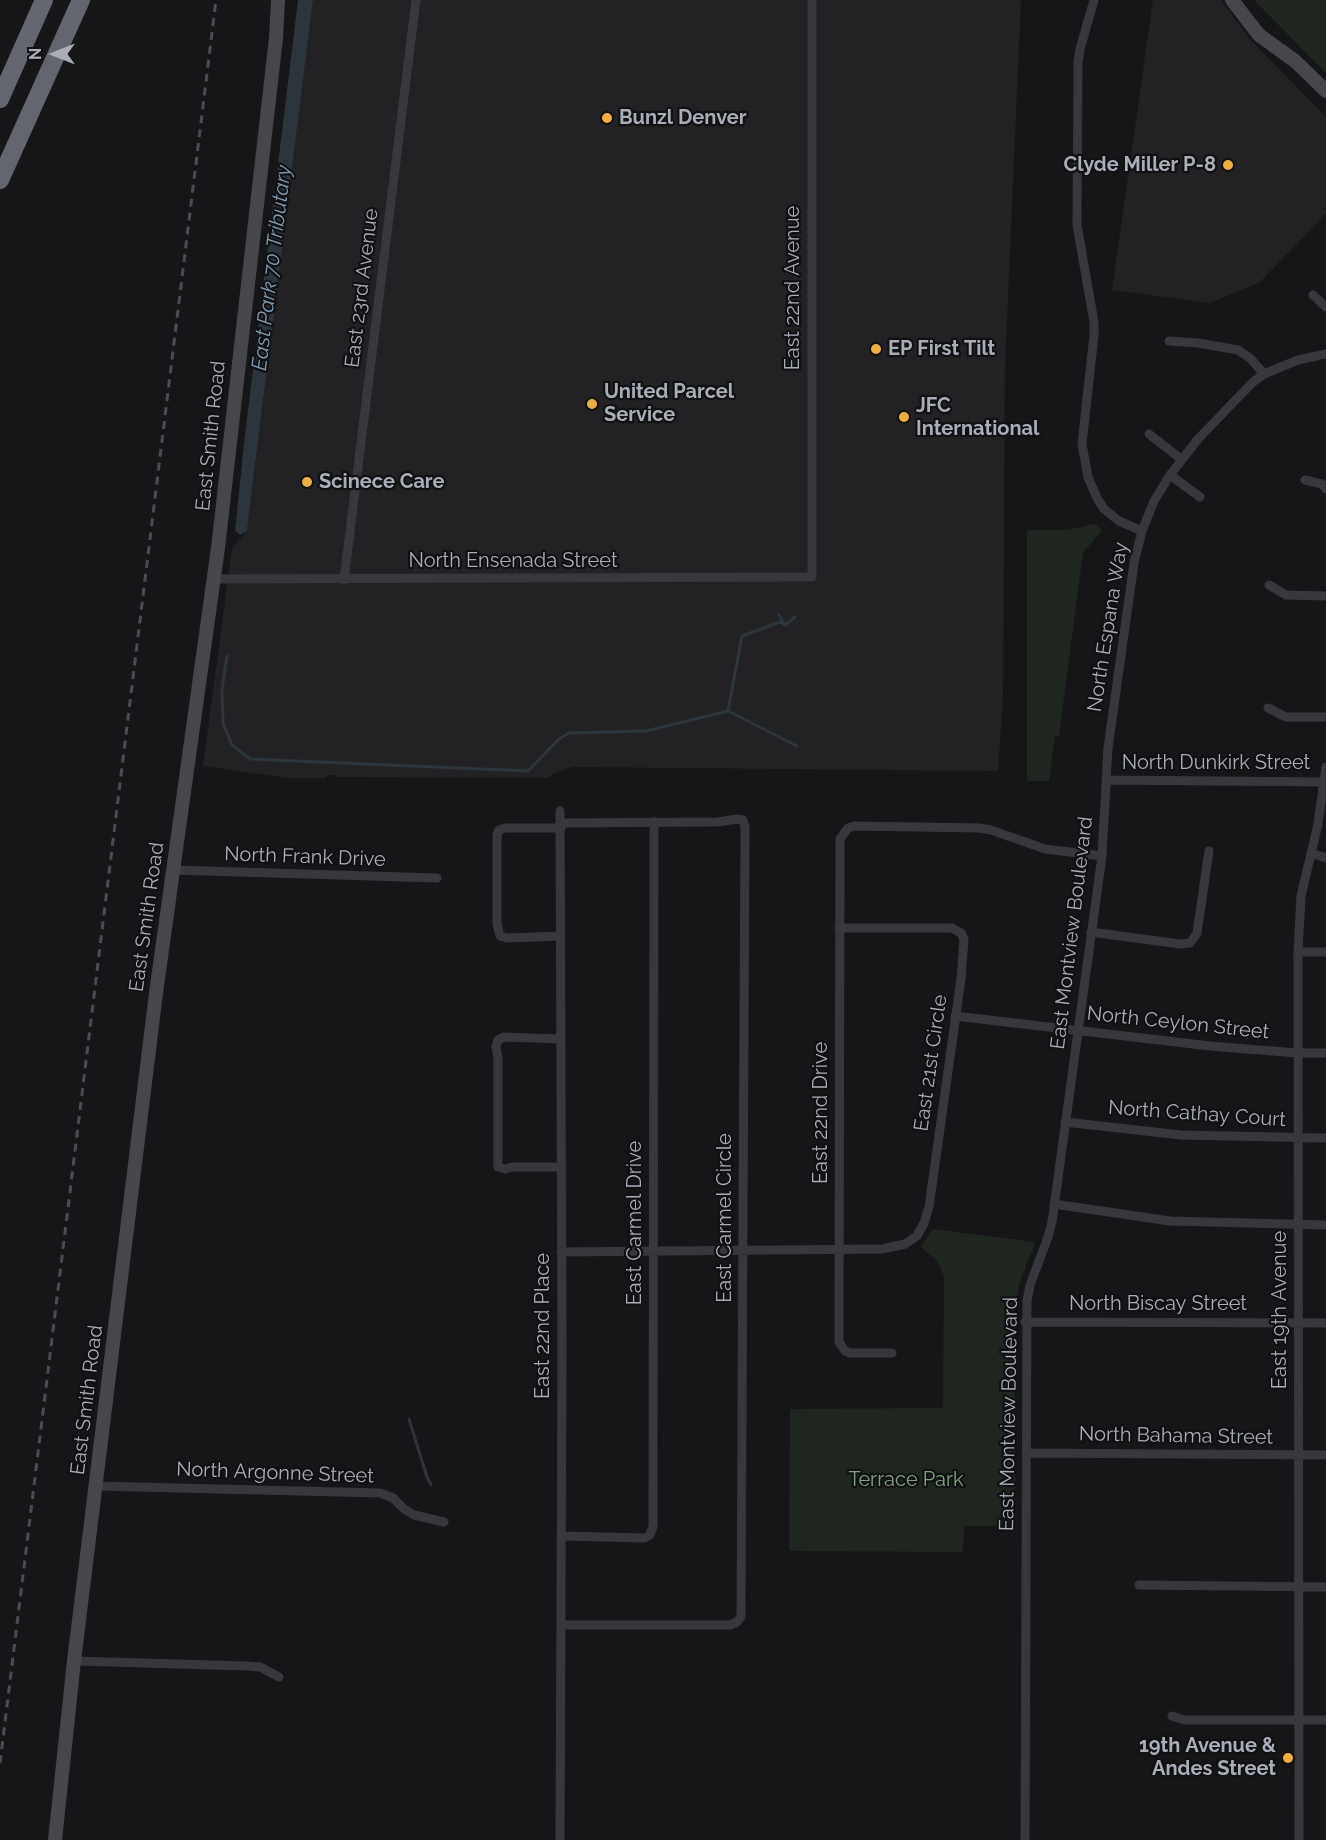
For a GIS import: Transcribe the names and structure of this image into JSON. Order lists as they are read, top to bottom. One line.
{"streets":{"street":["East 23rd Avenue","East 22nd Avenue","East Smith Road","North Ensenada Street","North Espana Way","North Dunkirk Street","North Frank Drive","East Montview Boulevard","North Ceylon Street","East 21st Circle","East 22nd Drive","North Cathay Court","East Carmel Circle","East Carmel Drive","North Biscay Street","East 19th Avenue","East 22nd Place","North Bahama Street","North Argonne Street"]},"crossings":[["East 23rd Avenue","North Ensenada Street"],["East 22nd Avenue","North Ensenada Street"],["East Smith Road","North Ensenada Street"],["East Smith Road","North Frank Drive"],["East Smith Road","North Argonne Street"],["North Espana Way","North Dunkirk Street"],["North Espana Way","East Montview Boulevard"],["North Dunkirk Street","East Montview Boulevard"],["North Dunkirk Street","East 19th Avenue"],["East Montview Boulevard","North Ceylon Street"],["East Montview Boulevard","East 22nd Drive"],["East Montview Boulevard","North Cathay Court"],["East Montview Boulevard","North Biscay Street"],["East Montview Boulevard","North Bahama Street"],["North Ceylon Street","East 21st Circle"],["North Ceylon Street","East 19th Avenue"],["East 21st Circle","East 22nd Drive"],["East 21st Circle","East Carmel Circle"],["East 21st Circle","East Carmel Drive"],["East 21st Circle","East 22nd Place"],["North Cathay Court","East 19th Avenue"],["East Carmel Circle","East Carmel Drive"],["East Carmel Circle","East 22nd Place"],["East Carmel Drive","East 22nd Place"],["North Biscay Street","East 19th Avenue"],["East 19th Avenue","North Bahama Street"]],"water":["East Park 70 Tributary"],"parks":["Terrace Park"],"places":["Bunzl Denver","Clyde Miller P-8","EP First Tilt","United Parcel Service","JFC International","Scinece Care","19th Avenue & Andes Street"],"north":"left"}
